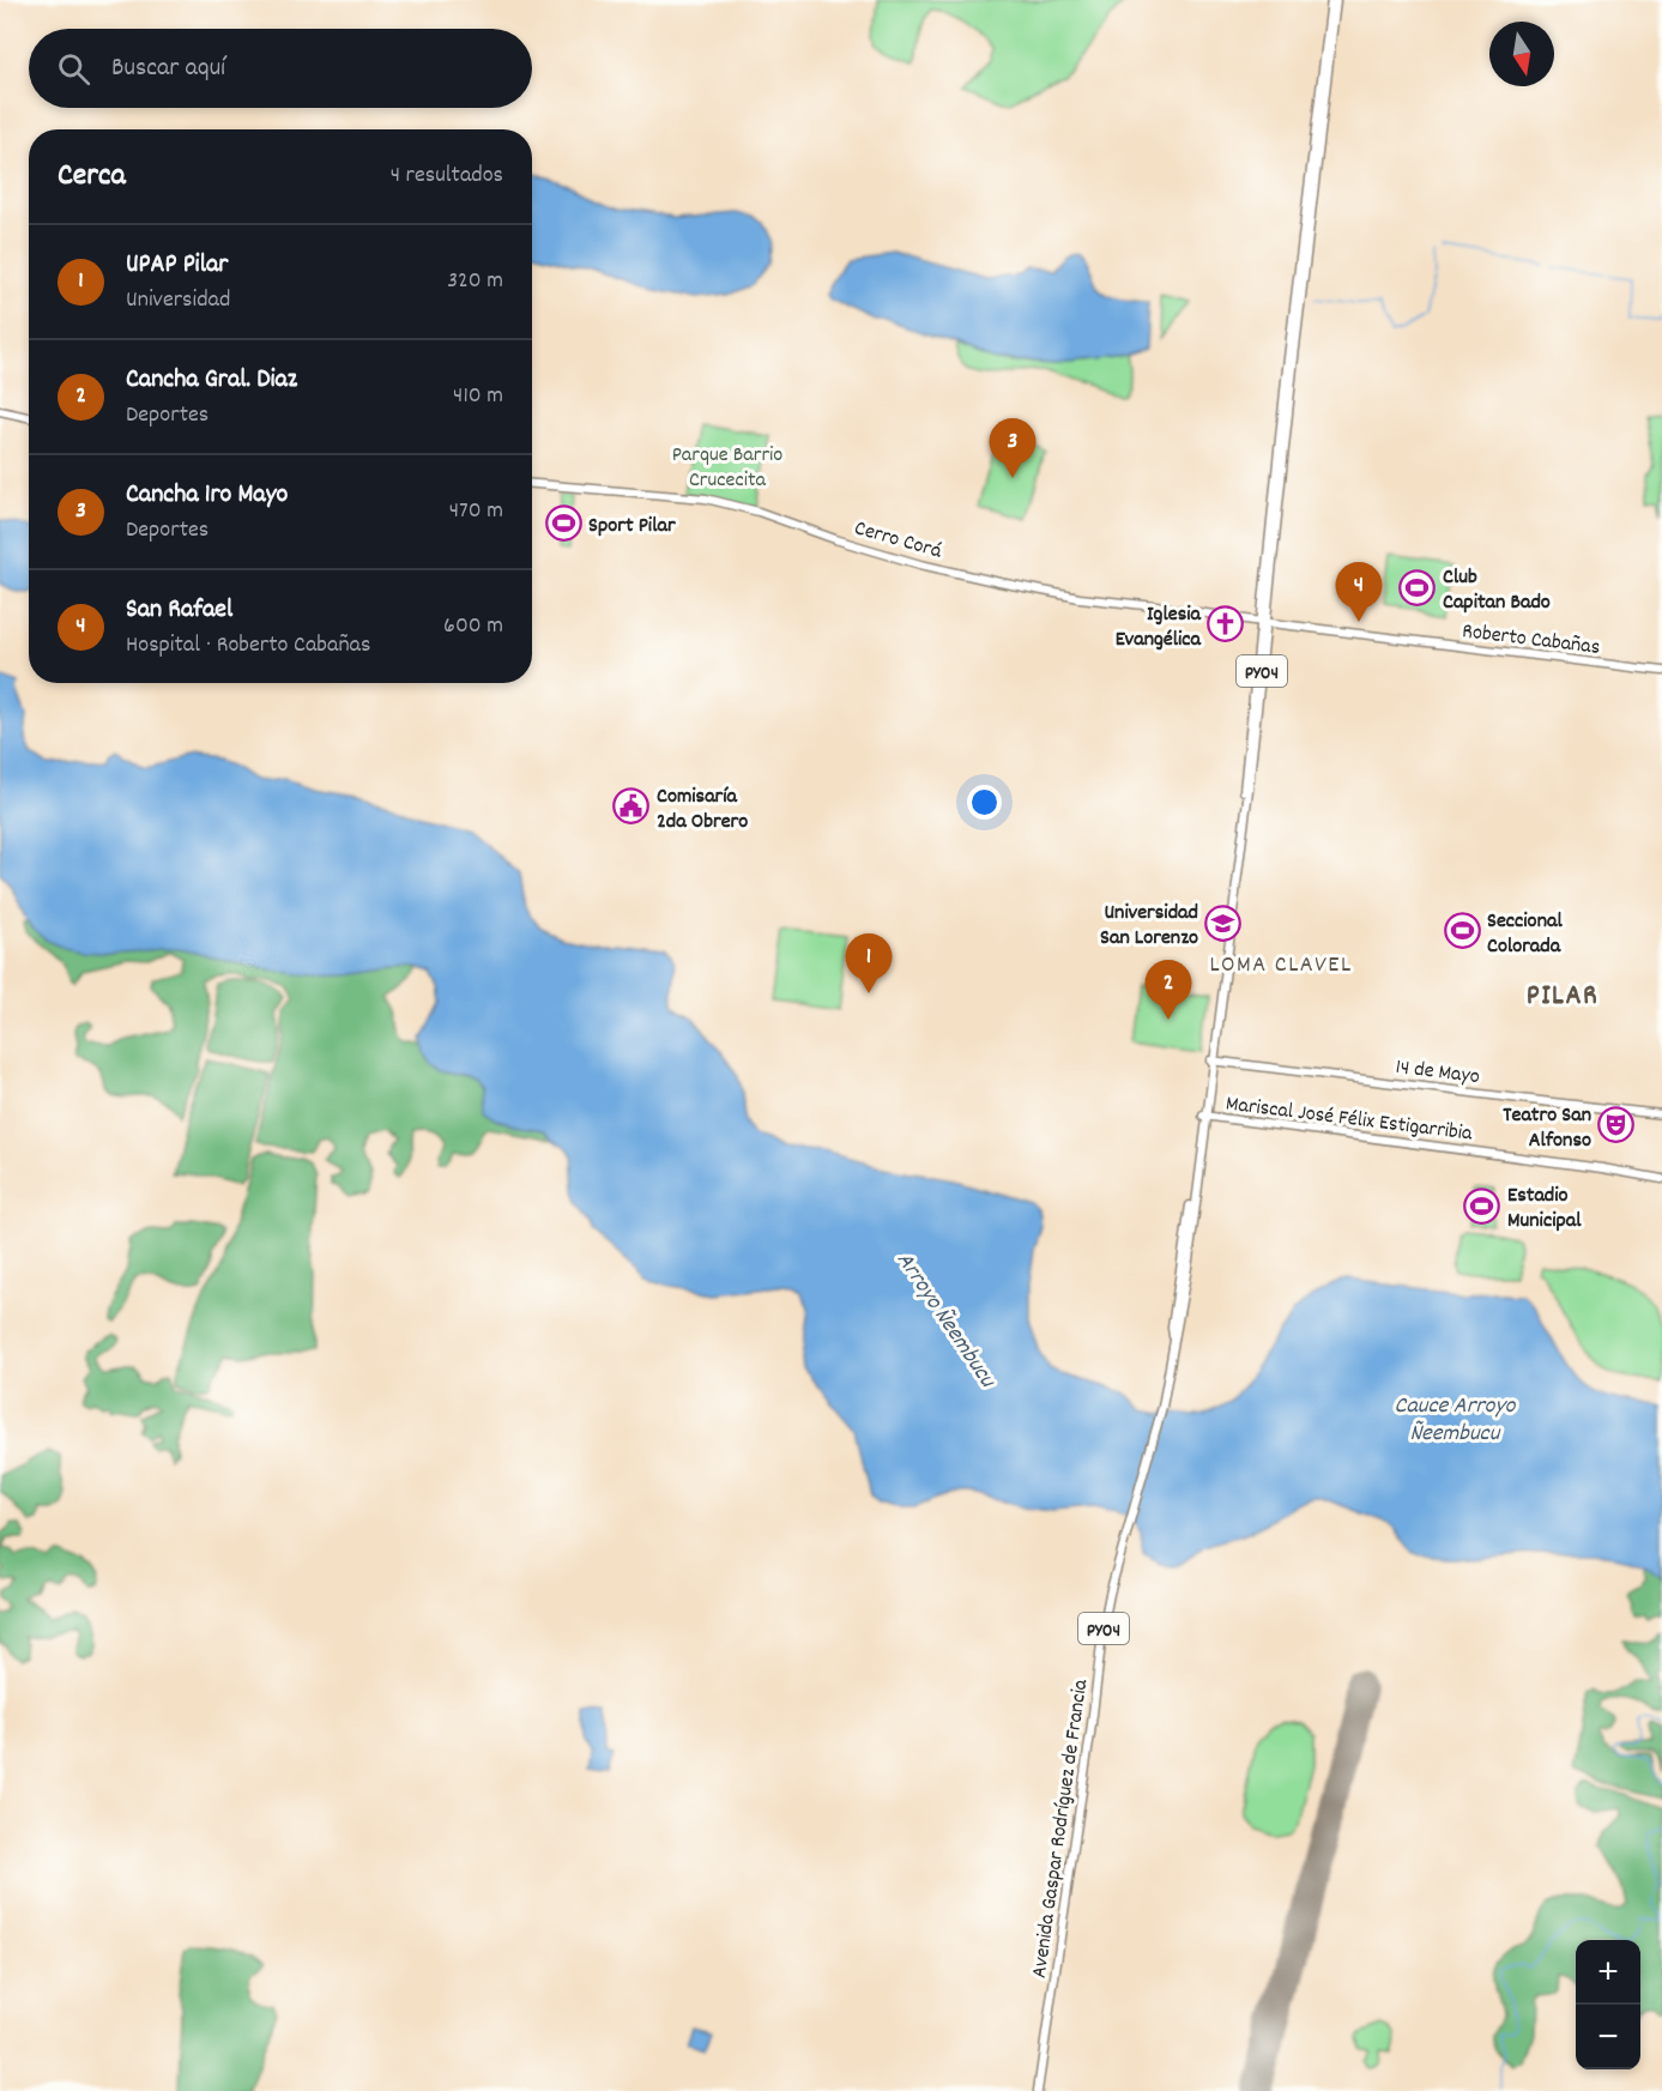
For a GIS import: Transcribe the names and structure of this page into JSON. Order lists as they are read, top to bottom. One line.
{"streets":{"main road":["Cerro Corá","Roberto Cabañas","PY04","14 de Mayo","Mariscal José Félix Estigarribia","Avenida Gaspar Rodríguez de Francia"]},"crossings":[["Cerro Corá","Roberto Cabañas"],["Cerro Corá","PY04"],["Roberto Cabañas","PY04"],["PY04","14 de Mayo"],["PY04","Mariscal José Félix Estigarribia"],["PY04","Avenida Gaspar Rodríguez de Francia"],["Mariscal José Félix Estigarribia","Avenida Gaspar Rodríguez de Francia"]],"districts":["LOMA CLAVEL","PILAR"],"water":["Arroyo Ñeembucu","Cauce Arroyo Ñeembucu"],"parks":["Parque Barrio Crucecita"],"places":{"sports":["Sport Pilar","Club Capitan Bado","Seccional Colorada","Estadio Municipal"],"church":["Iglesia Evangélica"],"public building":["Comisaría 2da Obrero"],"school or university":["Universidad San Lorenzo"],"theatre":["Teatro San Alfonso"]},"north":"bottom","page":{"search":"Buscar aquí","heading":["Cerca","4 resultados"],"list":[{"mark":"1","name":"UPAP Pilar","note":"Universidad","value":"320 m"},{"mark":"2","name":"Cancha Gral. Diaz","note":"Deportes","value":"410 m"},{"mark":"3","name":"Cancha 1ro Mayo","note":"Deportes","value":"470 m"},{"mark":"4","name":"San Rafael","note":"Hospital · Roberto Cabañas","value":"600 m"}],"pins":["3","4","1","2"],"map_buttons":["+","−"]}}
